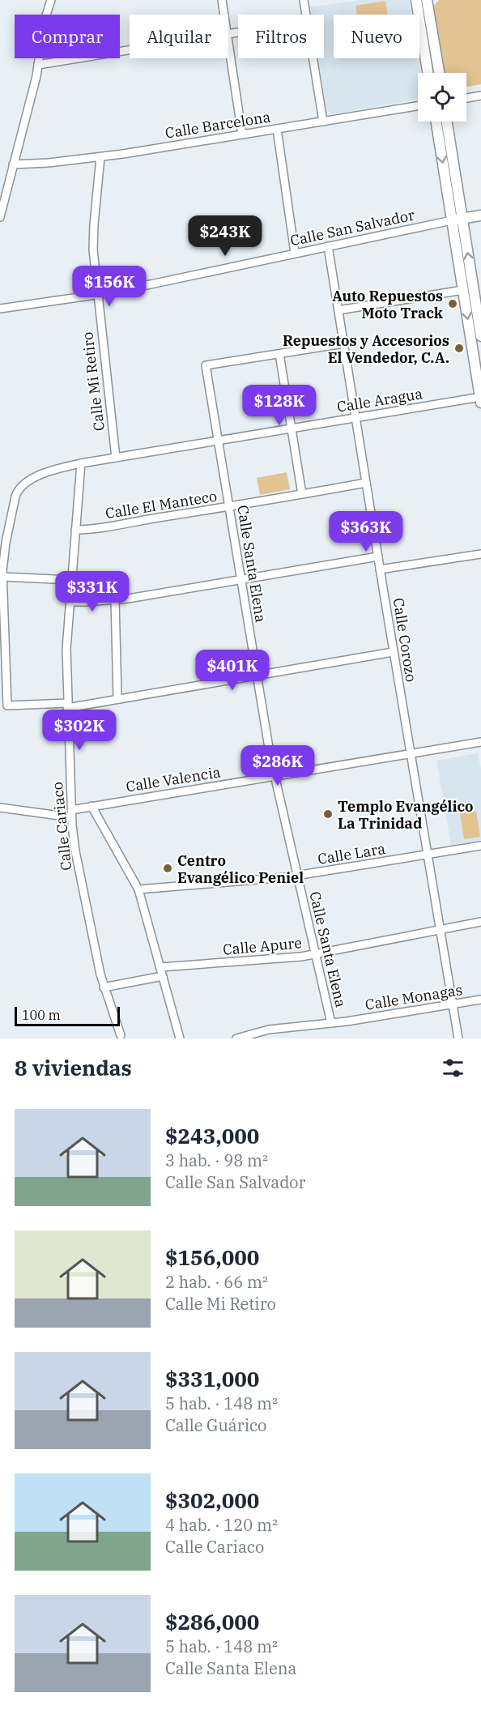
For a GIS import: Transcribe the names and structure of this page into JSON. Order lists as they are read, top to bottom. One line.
{"streets":{"street":["Calle Barcelona","Calle San Salvador","Calle Mi Retiro","Calle Aragua","Calle El Manteco","Calle Santa Elena","Calle Corozo","Calle Valencia","Calle Cariaco","Calle Lara","Calle Apure","Calle Monagas"]},"crossings":[["Calle Barcelona","Calle Mi Retiro"],["Calle San Salvador","Calle Mi Retiro"],["Calle San Salvador","Calle Corozo"],["Calle Mi Retiro","Calle Aragua"],["Calle Aragua","Calle Santa Elena"],["Calle Aragua","Calle Corozo"],["Calle Aragua","Calle Cariaco"],["Calle El Manteco","Calle Santa Elena"],["Calle El Manteco","Calle Corozo"],["Calle El Manteco","Calle Cariaco"],["Calle Santa Elena","Calle Valencia"],["Calle Santa Elena","Calle Lara"],["Calle Santa Elena","Calle Apure"],["Calle Santa Elena","Calle Monagas"],["Calle Corozo","Calle Valencia"],["Calle Corozo","Calle Lara"],["Calle Corozo","Calle Apure"],["Calle Corozo","Calle Monagas"],["Calle Valencia","Calle Cariaco"]],"places":["Auto Repuestos Moto Track","Repuestos y Accesorios El Vendedor, C.A.","Templo Evangélico La Trinidad","Centro Evangélico Peniel"],"scale_bar":"100 m","page":{"chip":["Comprar","Alquilar","Filtros","Nuevo"],"price":["$243K","$156K","$128K","$363K","$331K","$401K","$302K","$286K"],"scale":"100 m","heading":"8 viviendas","list":[{"name":"$243,000","note":"3 hab. · 98 m² · Calle San Salvador"},{"name":"$156,000","note":"2 hab. · 66 m² · Calle Mi Retiro"},{"name":"$331,000","note":"5 hab. · 148 m² · Calle Guárico"},{"name":"$302,000","note":"4 hab. · 120 m² · Calle Cariaco"},{"name":"$286,000","note":"5 hab. · 148 m² · Calle Santa Elena"}]}}
